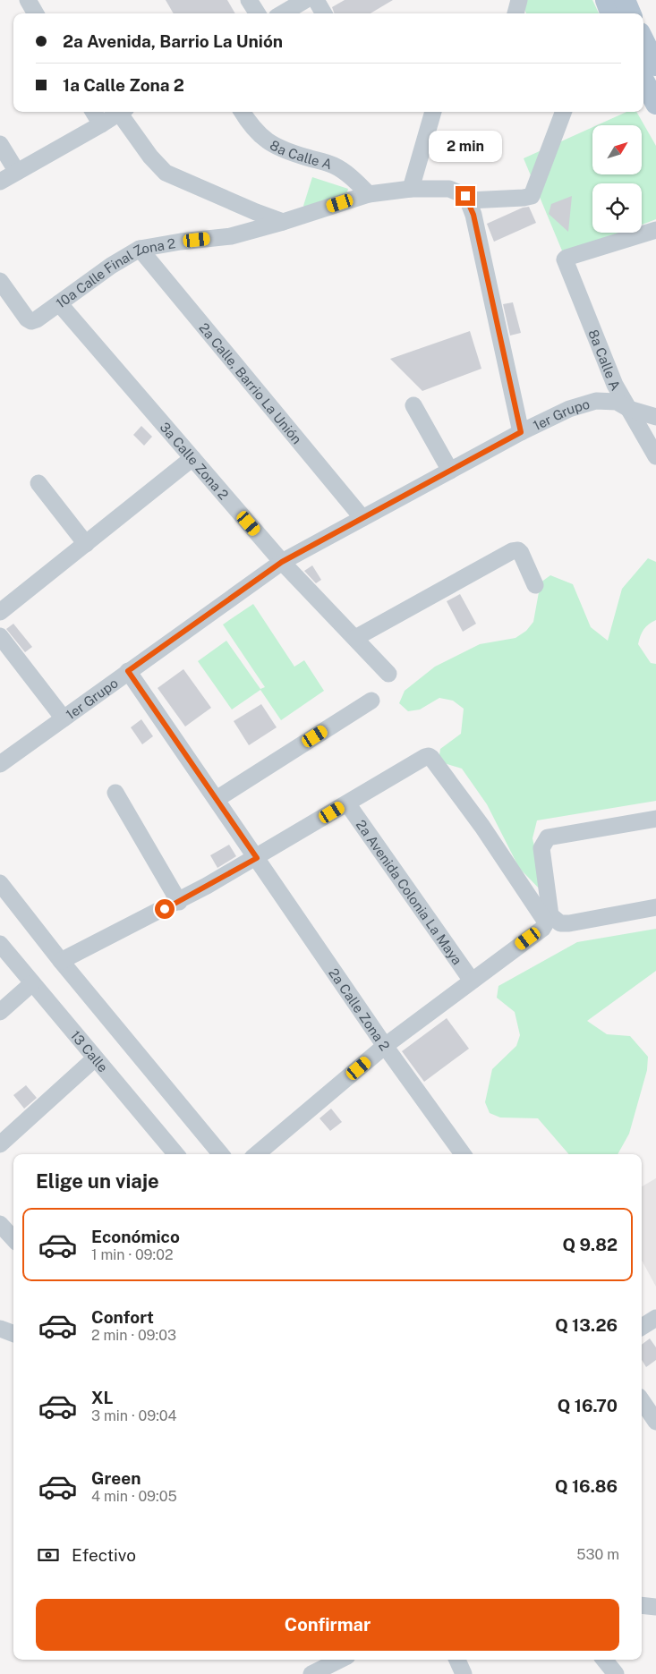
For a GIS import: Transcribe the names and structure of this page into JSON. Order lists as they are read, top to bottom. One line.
{"streets":{"street":["8a Calle A","10a Calle Final Zona 2","2a Calle, Barrio La Unión","1er Grupo","3a Calle Zona 2","2a Avenida Colonia La Maya","2a Calle Zona 2","13 Calle"]},"crossings":[["8a Calle A","10a Calle Final Zona 2"],["8a Calle A","1er Grupo"],["10a Calle Final Zona 2","2a Calle, Barrio La Unión"],["10a Calle Final Zona 2","3a Calle Zona 2"],["2a Calle, Barrio La Unión","1er Grupo"],["1er Grupo","3a Calle Zona 2"],["1er Grupo","2a Calle Zona 2"]],"north":"top right","page":{"banner":["2a Avenida, Barrio La Unión","1a Calle Zona 2"],"bubble":"2 min","heading":"Elige un viaje","list":[{"name":"Económico","note":"1 min · 09:02","value":"Q 9.82"},{"name":"Confort","note":"2 min · 09:03","value":"Q 13.26"},{"name":"XL","note":"3 min · 09:04","value":"Q 16.70"},{"name":"Green","note":"4 min · 09:05","value":"Q 16.86"}],"pay":["Efectivo","530 m"],"buttons":"Confirmar"}}
